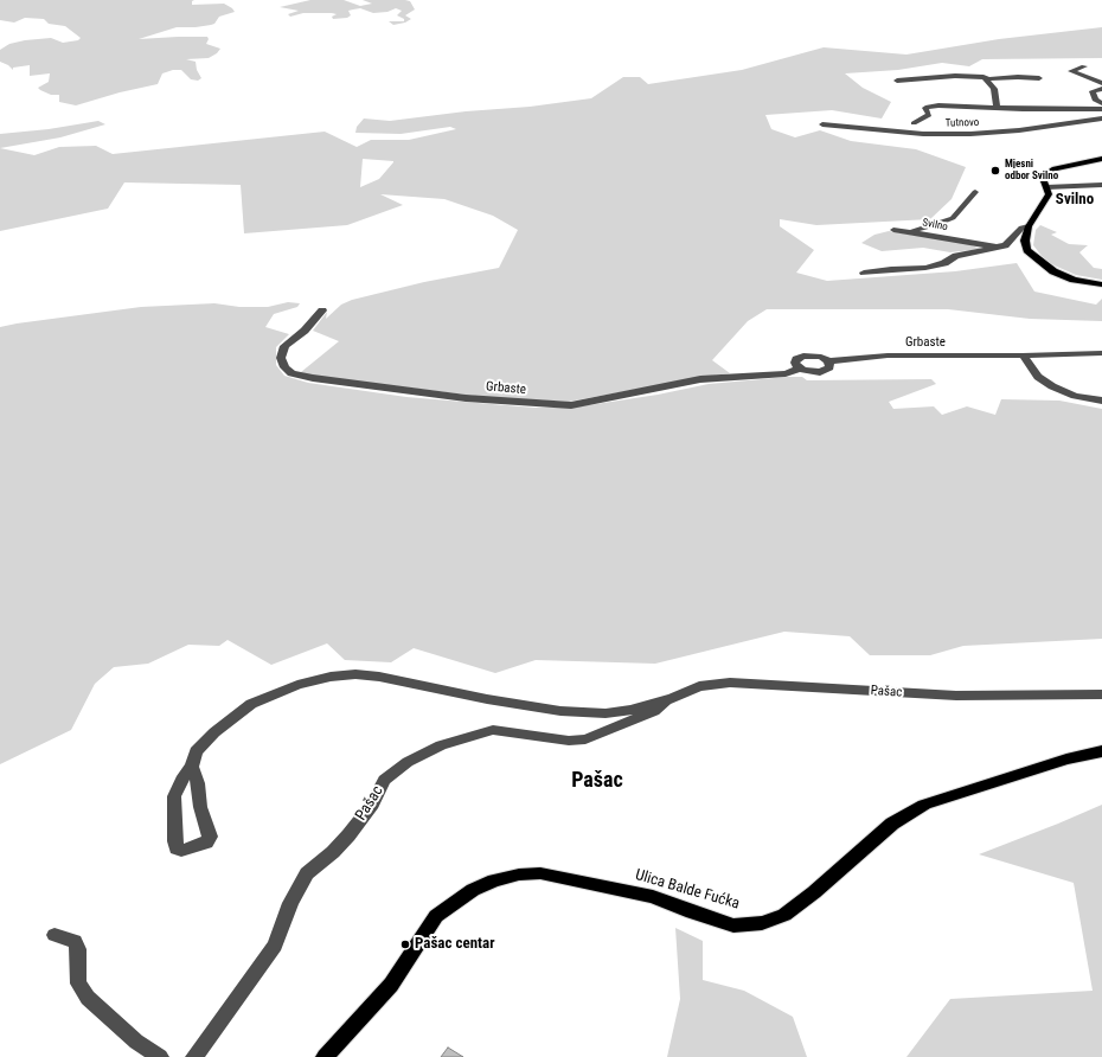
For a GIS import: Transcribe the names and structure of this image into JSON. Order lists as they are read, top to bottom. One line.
{"streets":{"main road":["Ulica Balde Fućka"],"street":["Tutnovo","Svilno","Grbaste","Pašac"]},"districts":["Svilno","Pašac"],"places":["Mjesni odbor Svilno","Pašac centar"]}
